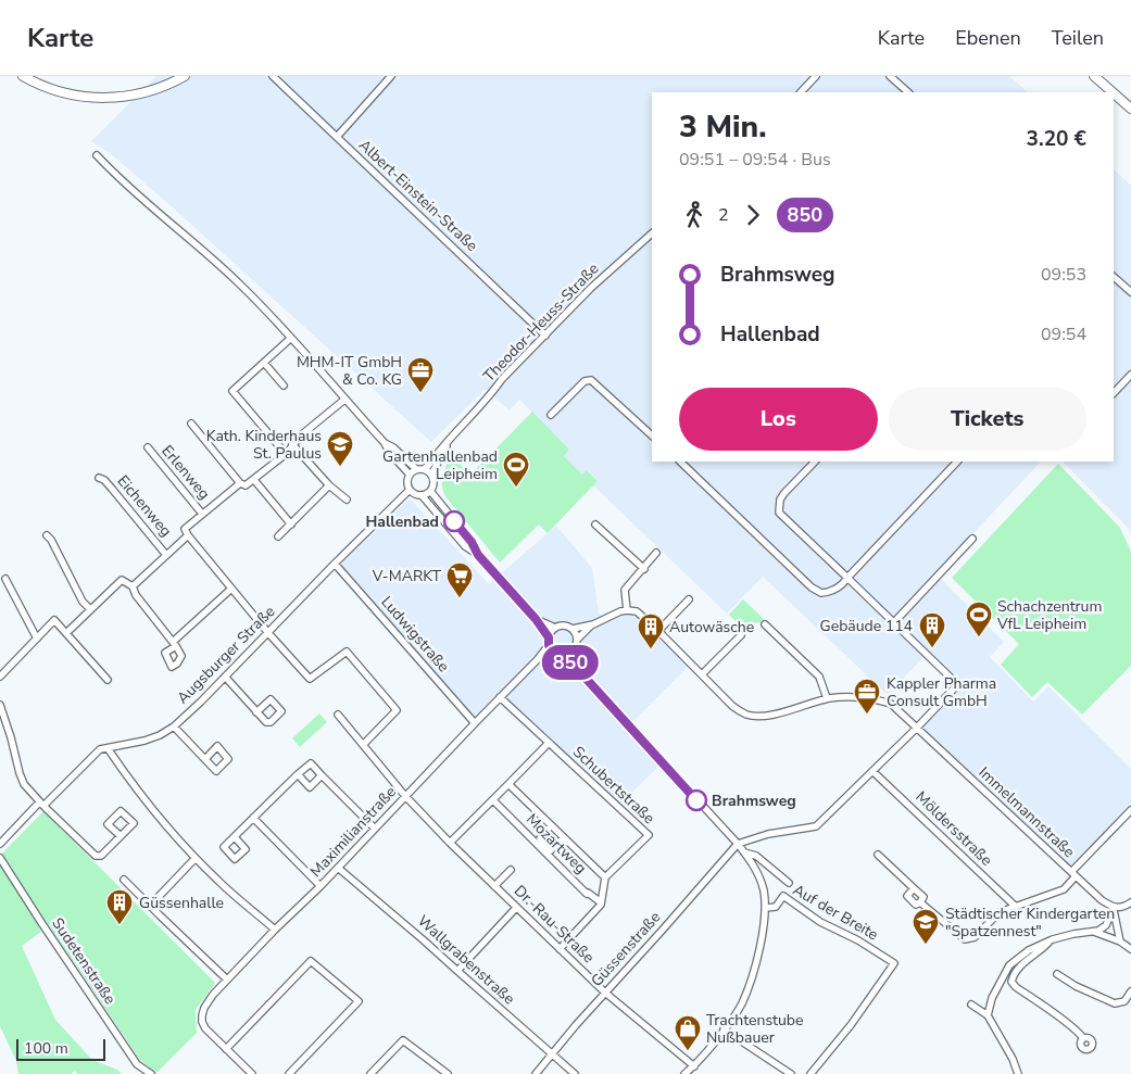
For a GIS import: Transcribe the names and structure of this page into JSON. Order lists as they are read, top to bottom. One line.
{"streets":{"street":["Albert-Einstein-Straße","Theodor-Heuss-Straße","Erlenweg","Eichenweg","Ludwigstraße","Augsburger Straße","Schubertstraße","Immelmannstraße","Möldersstraße","Maximilianstraße","Mozartweg","Auf der Breite","Dr.-Rau-Straße","Güssenstraße","Wallgrabenstraße","Sudetenstraße"]},"crossings":[["Albert-Einstein-Straße","Theodor-Heuss-Straße"],["Theodor-Heuss-Straße","Augsburger Straße"],["Ludwigstraße","Augsburger Straße"],["Ludwigstraße","Maximilianstraße"],["Schubertstraße","Maximilianstraße"],["Maximilianstraße","Dr.-Rau-Straße"],["Maximilianstraße","Wallgrabenstraße"],["Dr.-Rau-Straße","Güssenstraße"],["Güssenstraße","Wallgrabenstraße"]],"places":{"office":["MHM-IT GmbH & Co. KG","Kappler Pharma Consult GmbH"],"school or university":["Kath. Kinderhaus St. Paulus","Städtischer Kindergarten \"Spatzennest\""],"sports":["Gartenhallenbad Leipheim","Schachzentrum VfL Leipheim"],"other":["Hallenbad","Brahmsweg"],"supermarket":["V-MARKT"],"building":["Gebäude 114","Autowäsche","Güssenhalle"],"shop":["Trachtenstube Nußbauer"]},"lines":["bus line 850"],"scale_bar":"100 m","page":{"header":"Karte","nav":["Karte","Ebenen","Teilen"],"on_map":"850","heading":["3 Min.","09:51 – 09:54 · Bus","3.20 €"],"legs":["2","850"],"list":[{"name":"Brahmsweg","value":"09:53"},{"name":"Hallenbad","value":"09:54"}],"buttons":["Los","Tickets"],"scale":"100 m"}}
